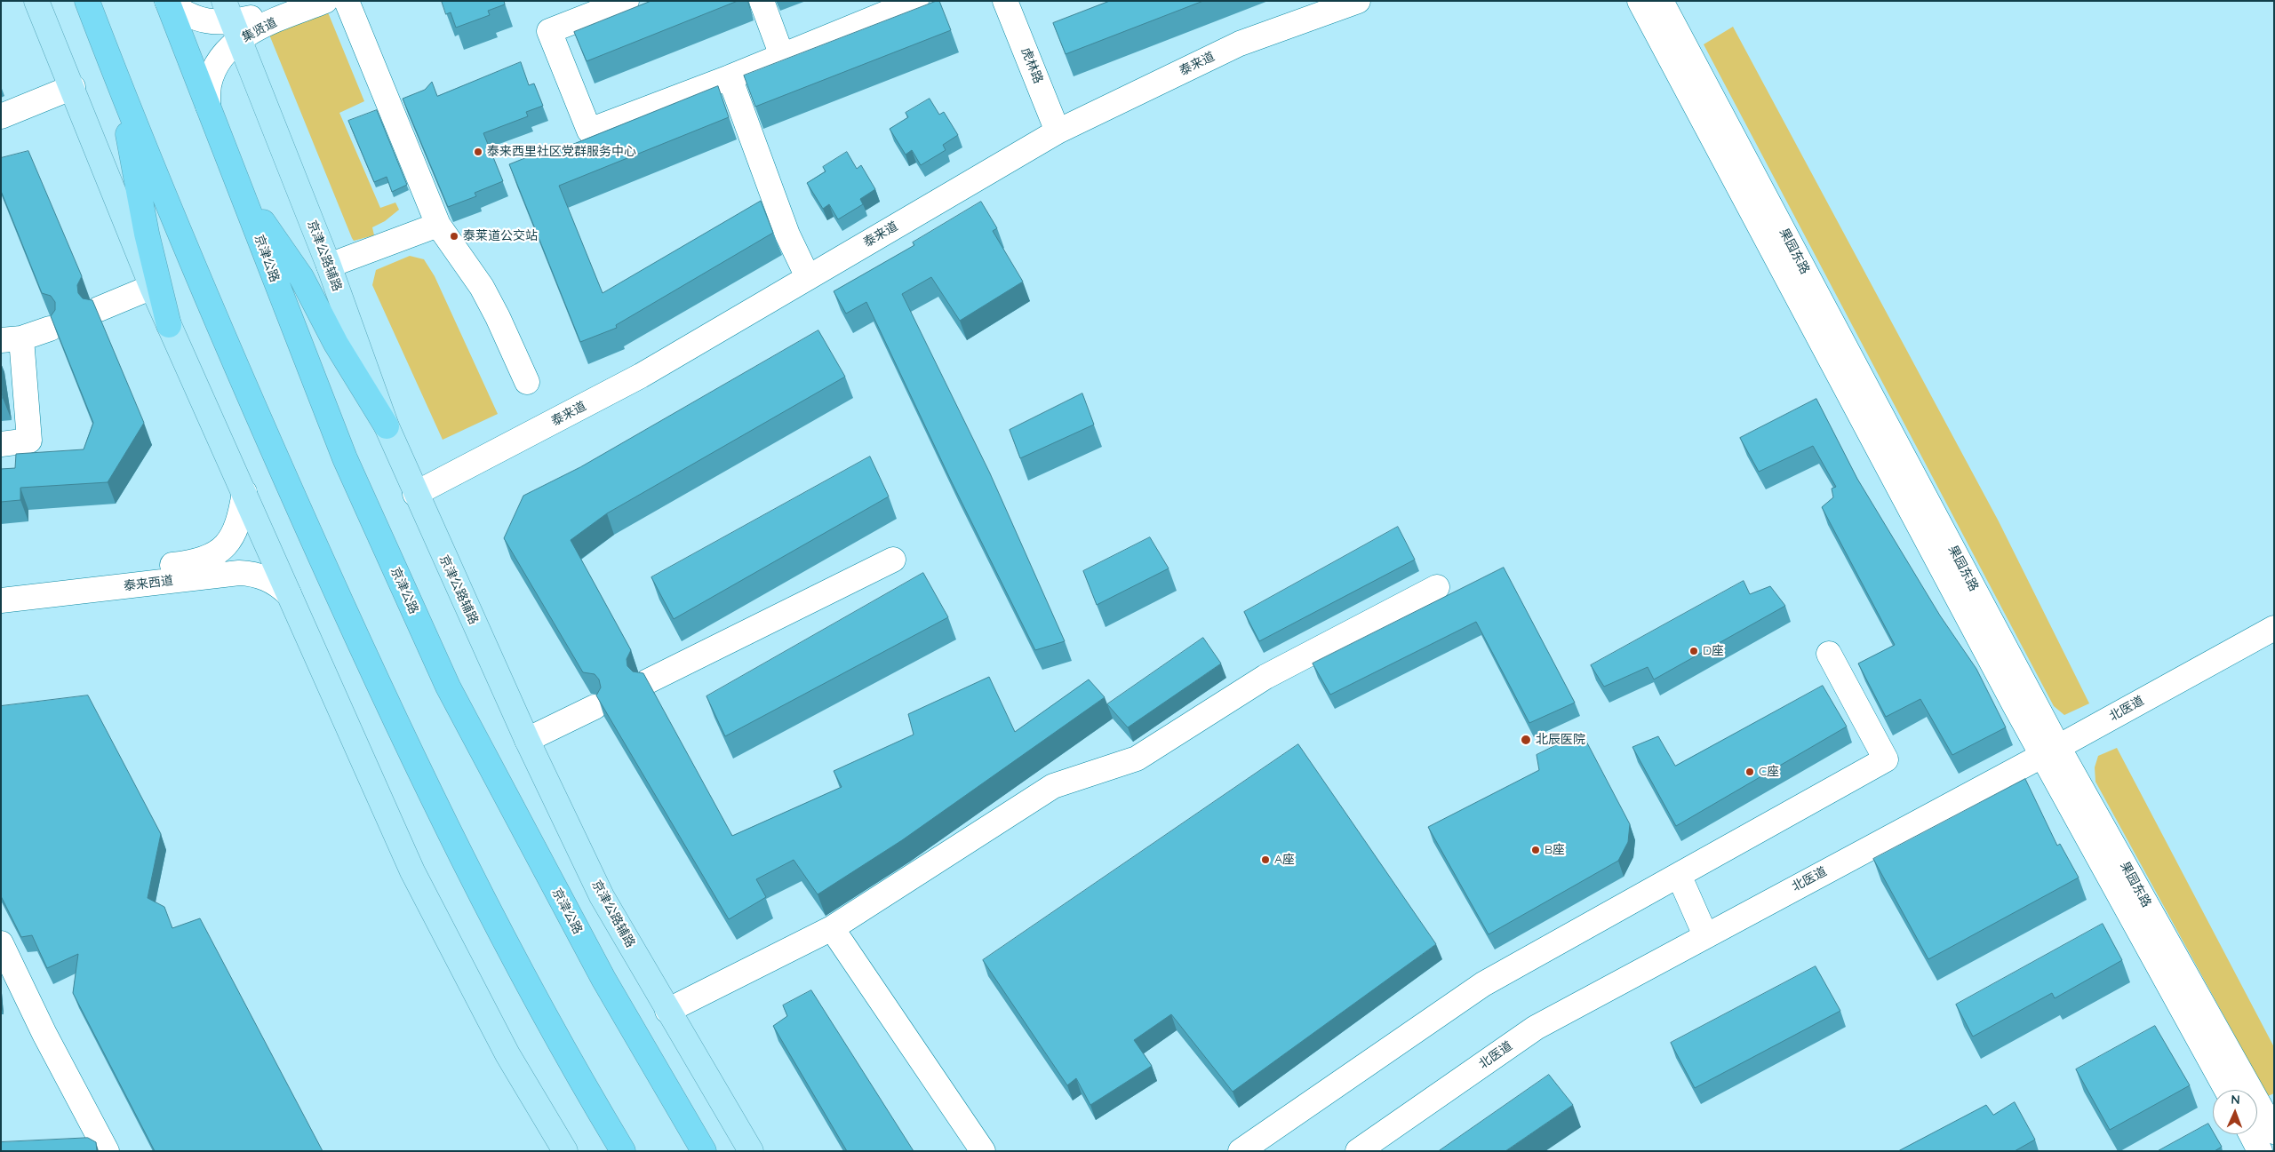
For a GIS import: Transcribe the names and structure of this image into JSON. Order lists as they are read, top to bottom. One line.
{"streets":{"highway":["京津公路"],"main road":["京津公路辅路"],"street":["集贤道","泰来道","虎林路","果园东路","泰来西道","北医道"]},"crossings":[["集贤道","京津公路辅路"],["集贤道","京津公路"],["泰来道","虎林路"],["泰来道","京津公路辅路"],["果园东路","北医道"]],"places":["泰来西里社区党群服务中心","泰莱道公交站","D座","北辰医院","C座","B座","A座"],"north":"top"}
